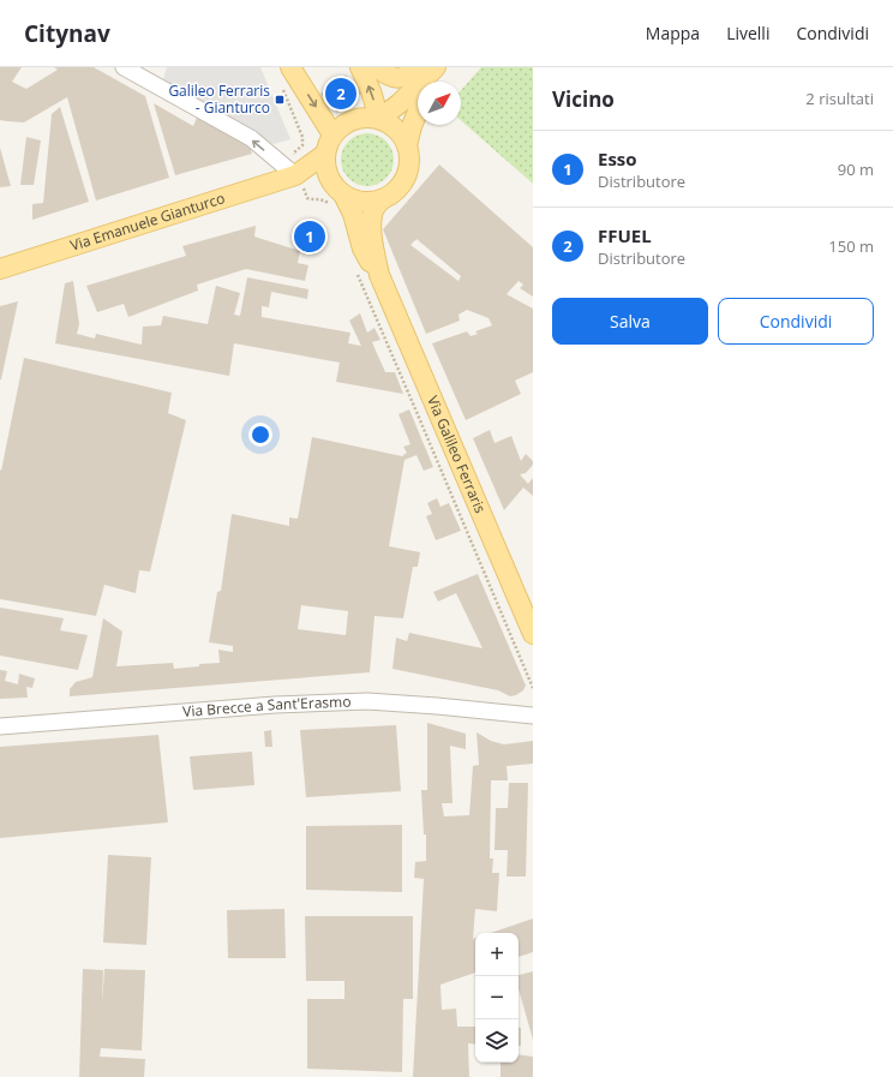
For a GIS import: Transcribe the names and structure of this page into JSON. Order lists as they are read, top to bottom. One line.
{"streets":{"main road":["Via Emanuele Gianturco","Via Galileo Ferraris"],"street":["Via Brecce a Sant'Erasmo"]},"crossings":[["Via Emanuele Gianturco","Via Galileo Ferraris"]],"places":{"transit":["Galileo Ferraris - Gianturco"]},"north":"top right","page":{"header":"Citynav","nav":["Mappa","Livelli","Condividi"],"heading":["Vicino","2 risultati"],"pins":["2","1"],"list":[{"mark":"1","name":"Esso","note":"Distributore","value":"90 m"},{"mark":"2","name":"FFUEL","note":"Distributore","value":"150 m"}],"buttons":["Salva","Condividi"],"map_buttons":["+","−"]}}
